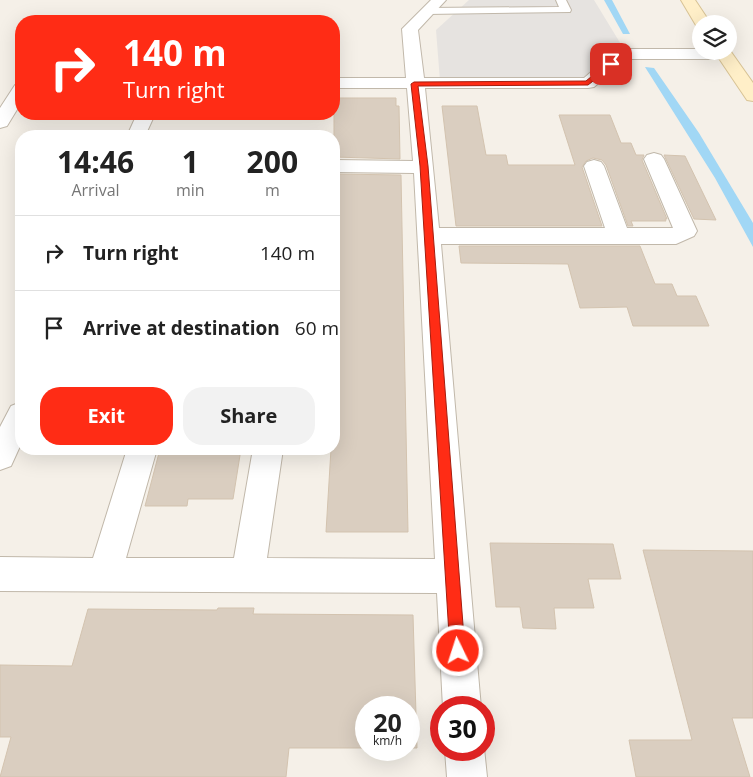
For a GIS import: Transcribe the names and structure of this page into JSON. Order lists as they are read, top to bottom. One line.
{"page":{"turn":["140 m","Turn right"],"eta":["14:46","Arrival","1","min","200","m"],"list":[{"name":"Turn right","value":"140 m"},{"name":"Arrive at destination","value":"60 m"}],"buttons":["Exit","Share"],"speed":"20 km/h","limit":"30"}}
